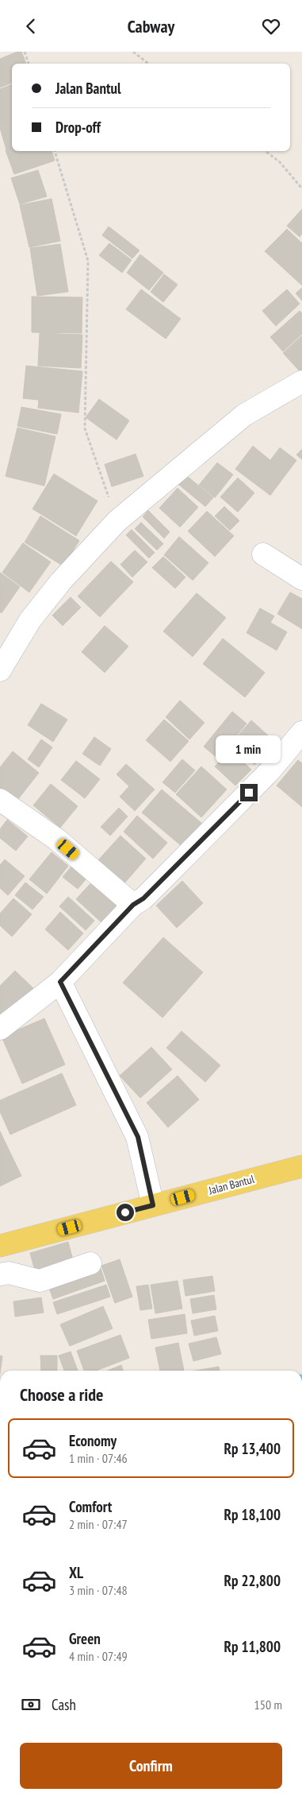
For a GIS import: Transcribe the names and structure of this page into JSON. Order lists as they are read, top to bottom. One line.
{"streets":{"main road":["Jalan Bantul"]},"page":{"header":"Cabway","banner":["Jalan Bantul","Drop-off"],"bubble":"1 min","heading":"Choose a ride","list":[{"name":"Economy","note":"1 min · 07:46","value":"Rp 13,400"},{"name":"Comfort","note":"2 min · 07:47","value":"Rp 18,100"},{"name":"XL","note":"3 min · 07:48","value":"Rp 22,800"},{"name":"Green","note":"4 min · 07:49","value":"Rp 11,800"}],"pay":["Cash","150 m"],"buttons":"Confirm"}}
